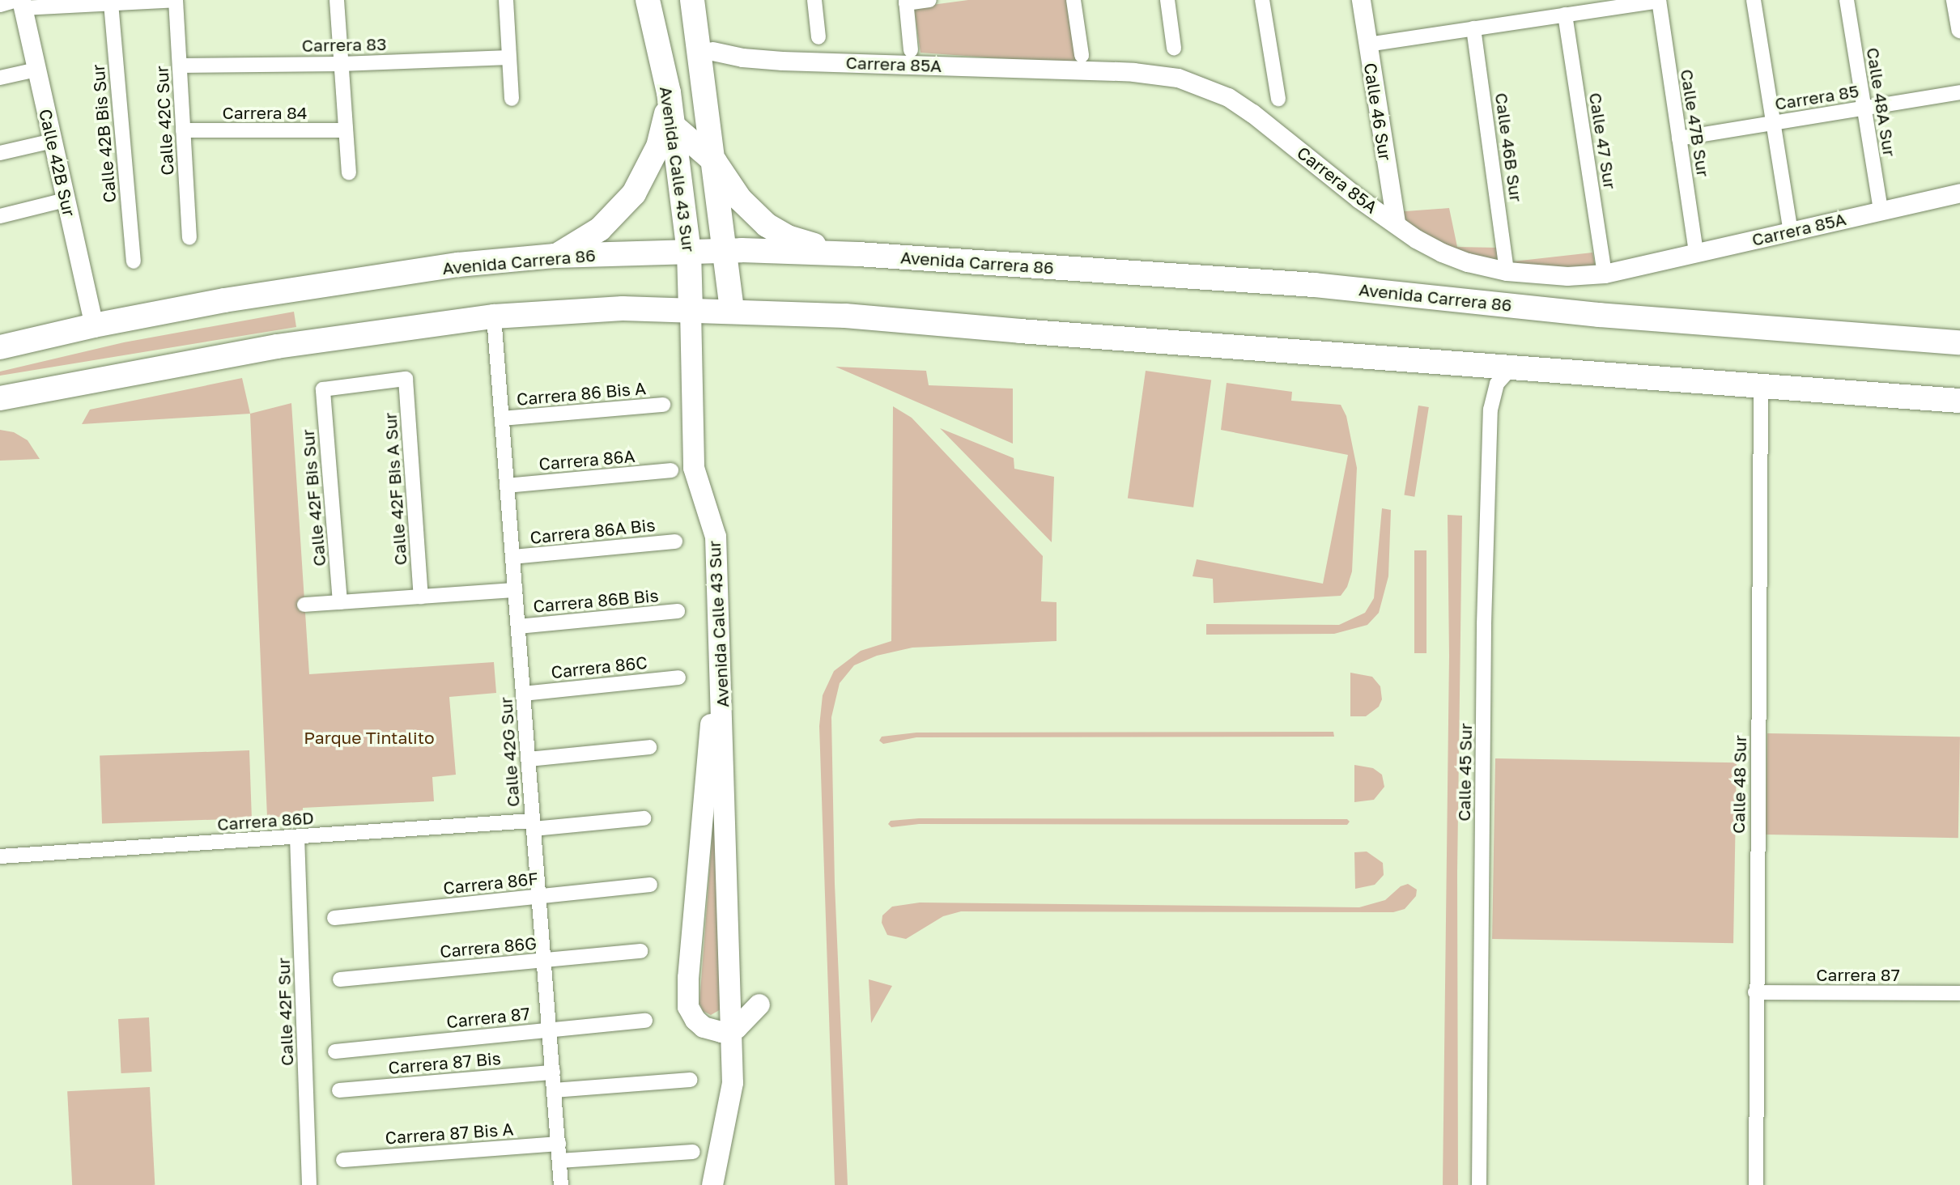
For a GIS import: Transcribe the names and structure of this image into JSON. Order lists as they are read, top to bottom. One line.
{"streets":{"main road":["Avenida Calle 43 Sur","Avenida Carrera 86"],"street":["Carrera 83","Carrera 85A","Carrera 85","Calle 48A Sur","Calle 46 Sur","Carrera 84","Calle 42C Sur","Calle 47B Sur","Calle 42B Bis Sur","Calle 47 Sur","Calle 46B Sur","Calle 42B Sur","Carrera 86 Bis A","Carrera 86A","Calle 42F Bis A Sur","Calle 42F Bis Sur","Carrera 86A Bis","Carrera 86B Bis","Carrera 86C","Calle 42G Sur","Calle 45 Sur","Calle 48 Sur","Carrera 86D","Carrera 86F","Carrera 86G","Carrera 87","Calle 42F Sur","Carrera 87 Bis","Carrera 87 Bis A"]},"crossings":[["Carrera 83","Calle 42C Sur"],["Carrera 85A","Calle 48A Sur"],["Carrera 85A","Calle 46 Sur"],["Carrera 85A","Calle 47B Sur"],["Carrera 85A","Calle 47 Sur"],["Carrera 85A","Calle 46B Sur"],["Carrera 85","Calle 48A Sur"],["Carrera 85","Calle 47B Sur"],["Carrera 84","Calle 42C Sur"],["Calle 42B Sur","Avenida Carrera 86"],["Avenida Calle 43 Sur","Avenida Carrera 86"],["Carrera 86 Bis A","Calle 42G Sur"],["Carrera 86A","Calle 42G Sur"],["Calle 42F Bis A Sur","Calle 42F Bis Sur"],["Carrera 86A Bis","Calle 42G Sur"],["Carrera 86B Bis","Calle 42G Sur"],["Carrera 86C","Calle 42G Sur"],["Calle 42G Sur","Carrera 86D"],["Calle 42G Sur","Carrera 86F"],["Calle 42G Sur","Carrera 86G"],["Calle 42G Sur","Carrera 87"],["Calle 42G Sur","Carrera 87 Bis"],["Calle 42G Sur","Carrera 87 Bis A"],["Calle 48 Sur","Carrera 87"],["Carrera 86D","Calle 42F Sur"]],"parks":["Parque Tintalito"]}
